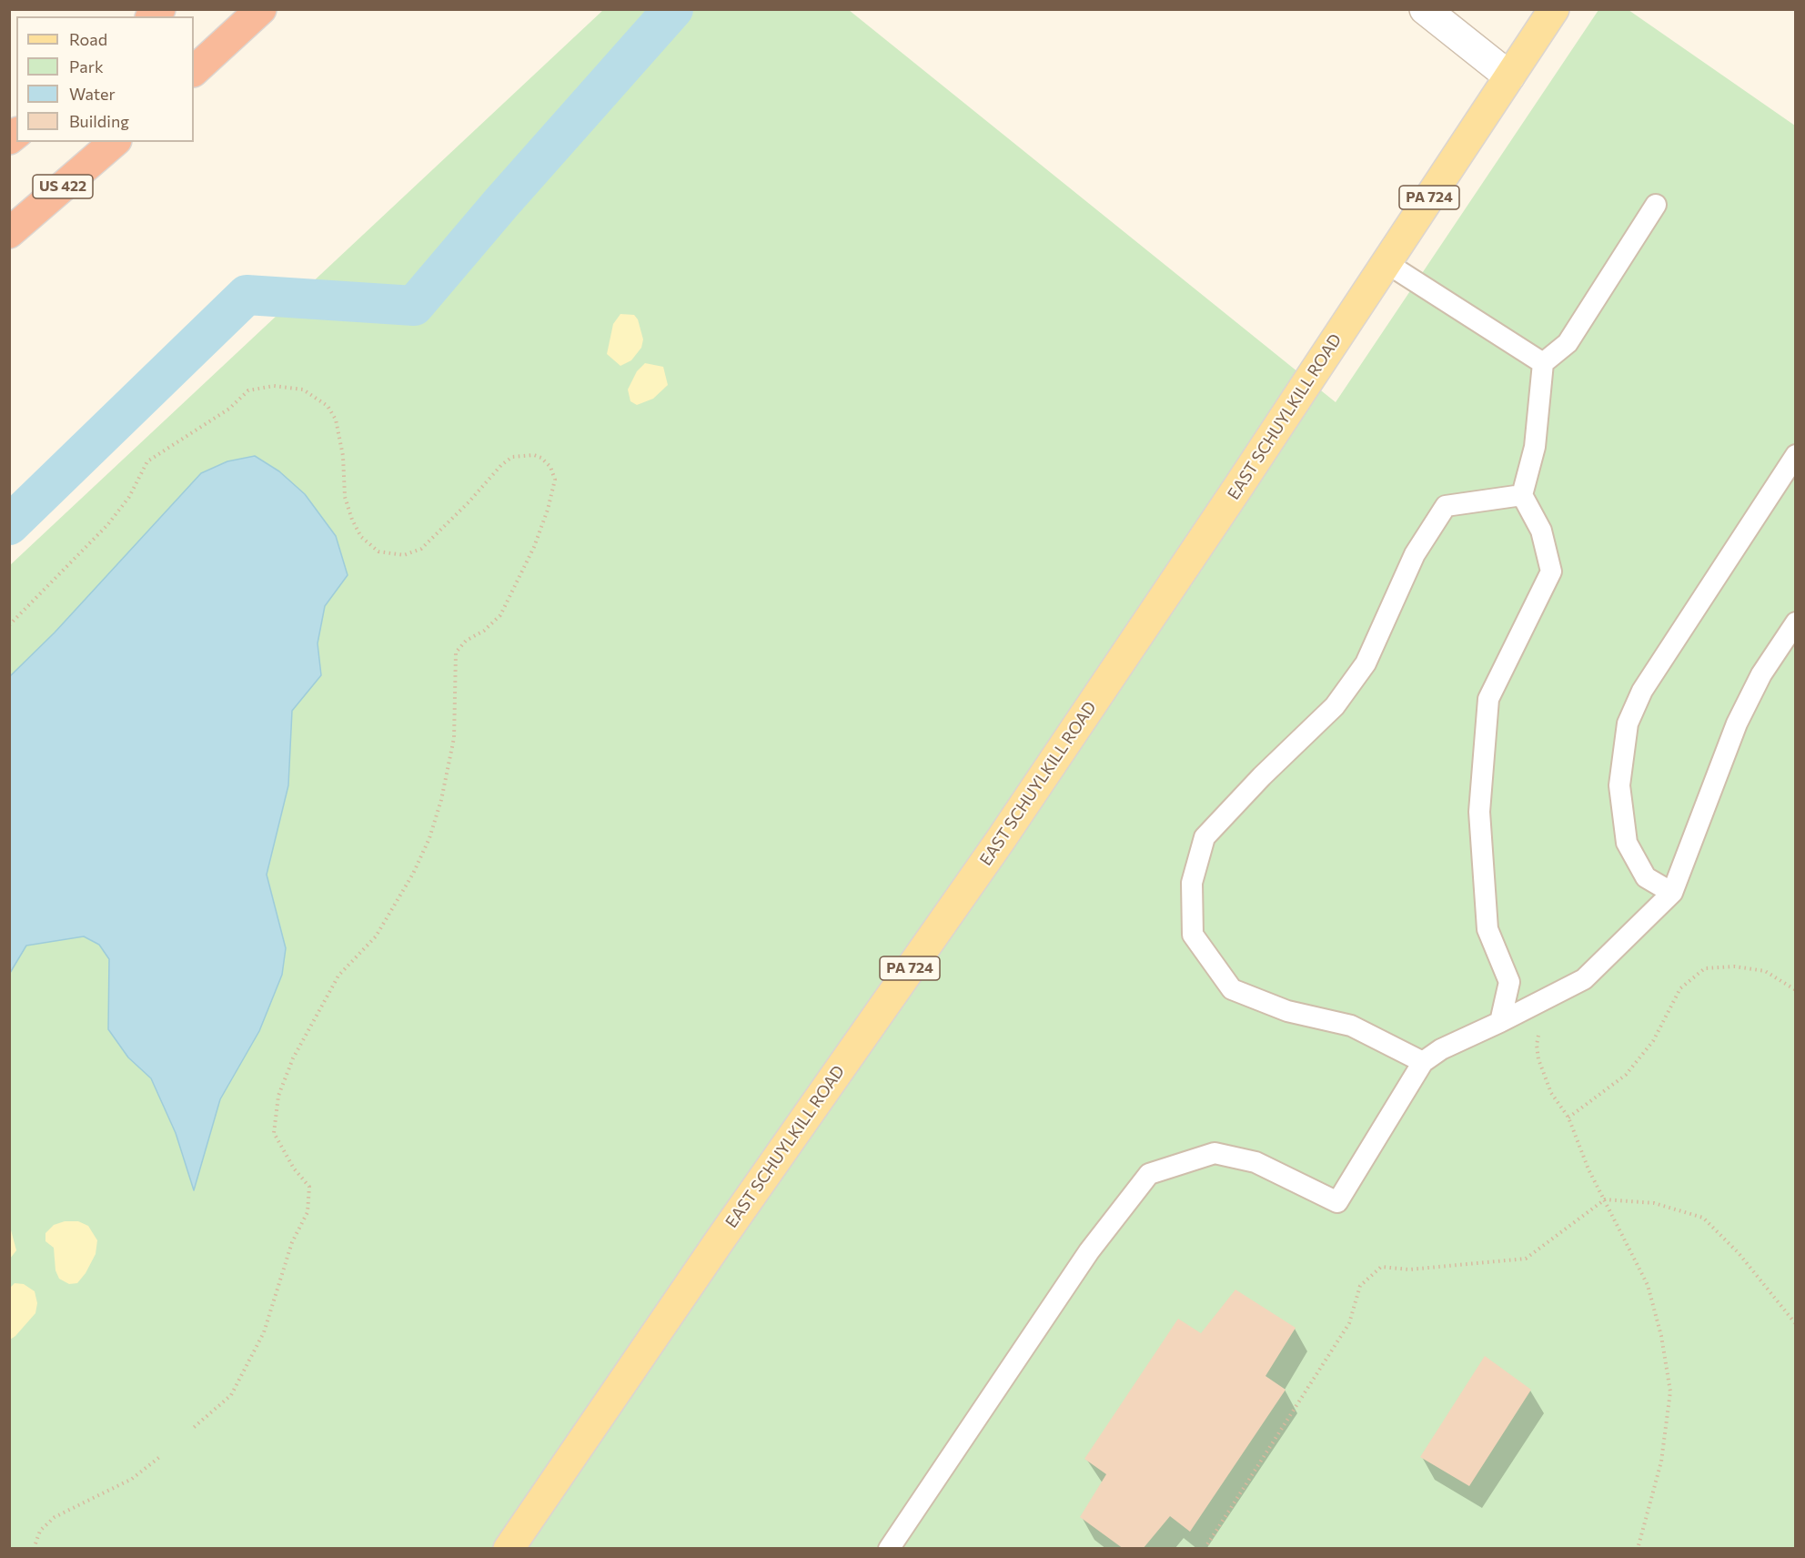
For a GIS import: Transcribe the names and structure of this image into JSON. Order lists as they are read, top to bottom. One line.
{"streets":{"highway":["US 422"],"main road":["PA 724","EAST SCHUYLKILL ROAD"]},"legend":["Road","Park","Water","Building"]}
